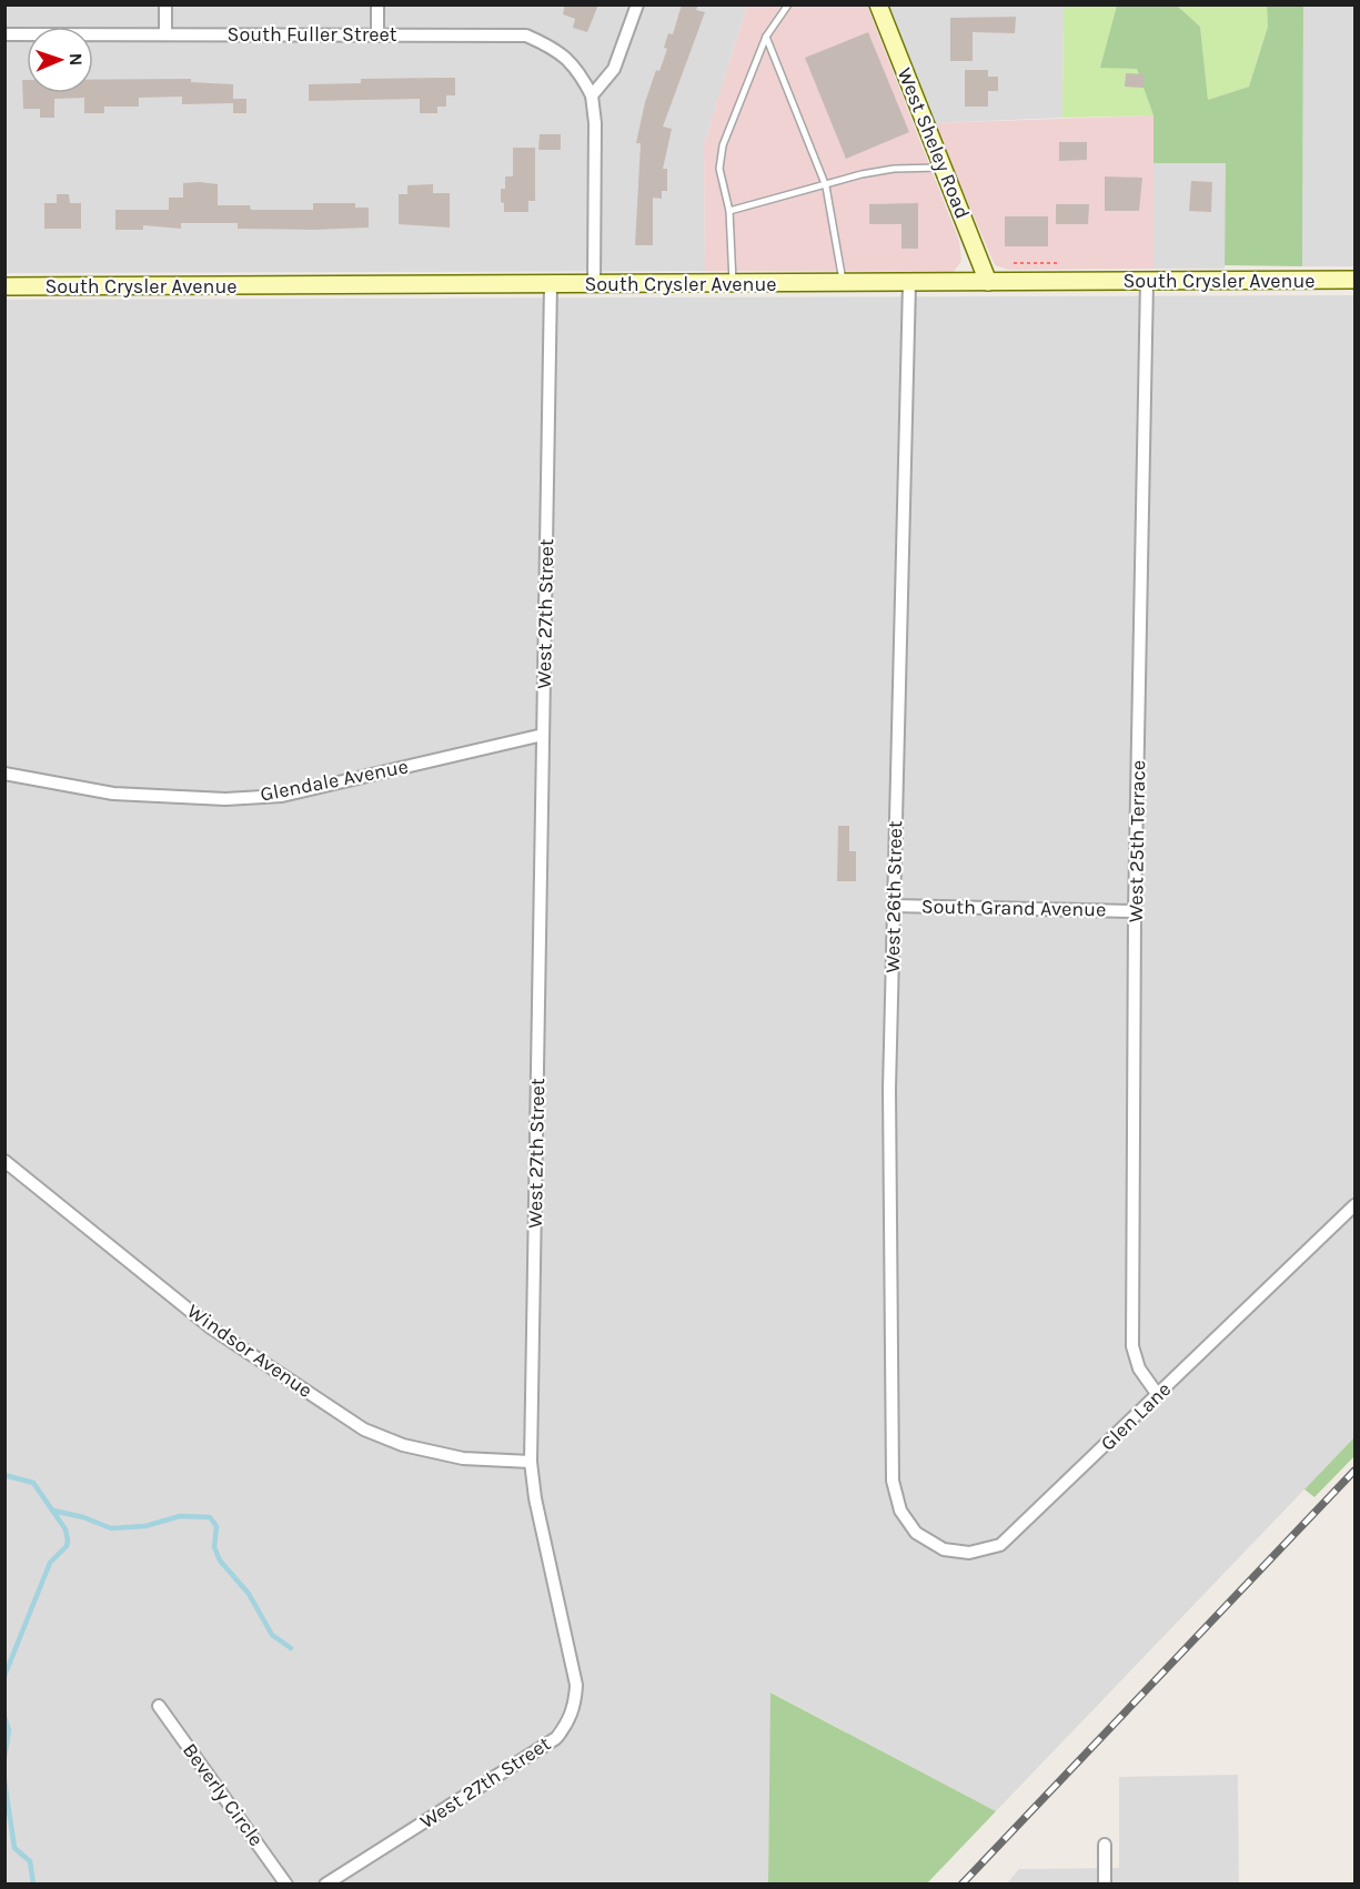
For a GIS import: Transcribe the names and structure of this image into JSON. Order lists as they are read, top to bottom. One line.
{"streets":{"main road":["West Sheley Road","South Crysler Avenue"],"street":["South Fuller Street","West 27th Street","Glendale Avenue","West 25th Terrace","West 26th Street","South Grand Avenue","Windsor Avenue","Glen Lane","Beverly Circle"]},"crossings":[["West Sheley Road","South Crysler Avenue"],["South Crysler Avenue","West 27th Street"],["South Crysler Avenue","West 25th Terrace"],["South Crysler Avenue","West 26th Street"],["West 27th Street","Glendale Avenue"],["West 27th Street","Windsor Avenue"],["West 25th Terrace","South Grand Avenue"],["West 25th Terrace","Glen Lane"],["West 26th Street","South Grand Avenue"],["West 26th Street","Glen Lane"]],"north":"right"}
